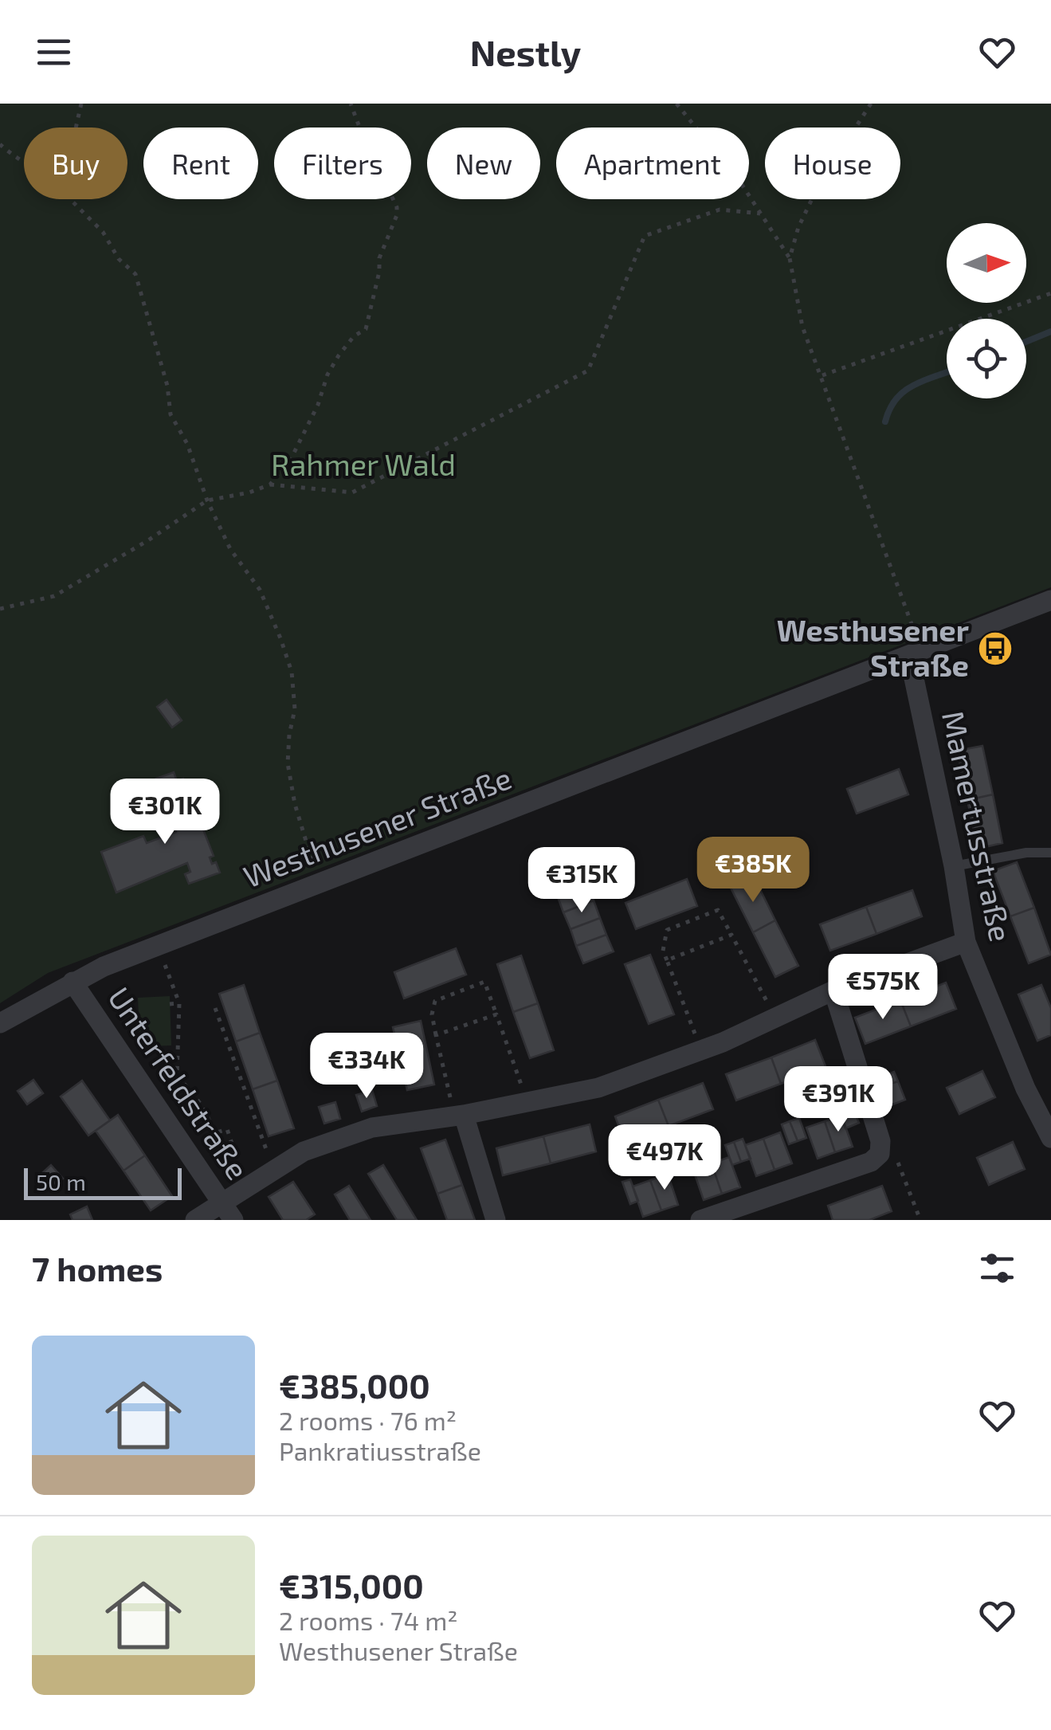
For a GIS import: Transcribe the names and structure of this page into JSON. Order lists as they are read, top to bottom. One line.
{"streets":{"street":["Mamertusstraße","Westhusener Straße","Unterfeldstraße"]},"crossings":[["Mamertusstraße","Westhusener Straße"],["Westhusener Straße","Unterfeldstraße"]],"parks":["Rahmer Wald"],"places":{"bus stop":["Westhusener Straße"]},"scale_bar":"50 m","north":"right","page":{"header":"Nestly","chip":["Buy","Rent","Filters","New","Apartment","House"],"price":["€301K","€385K","€315K","€575K","€334K","€391K","€497K"],"scale":"50 m","heading":"7 homes","list":[{"name":"€385,000","note":"2 rooms · 76 m² · Pankratiusstraße"},{"name":"€315,000","note":"2 rooms · 74 m² · Westhusener Straße"}]}}
